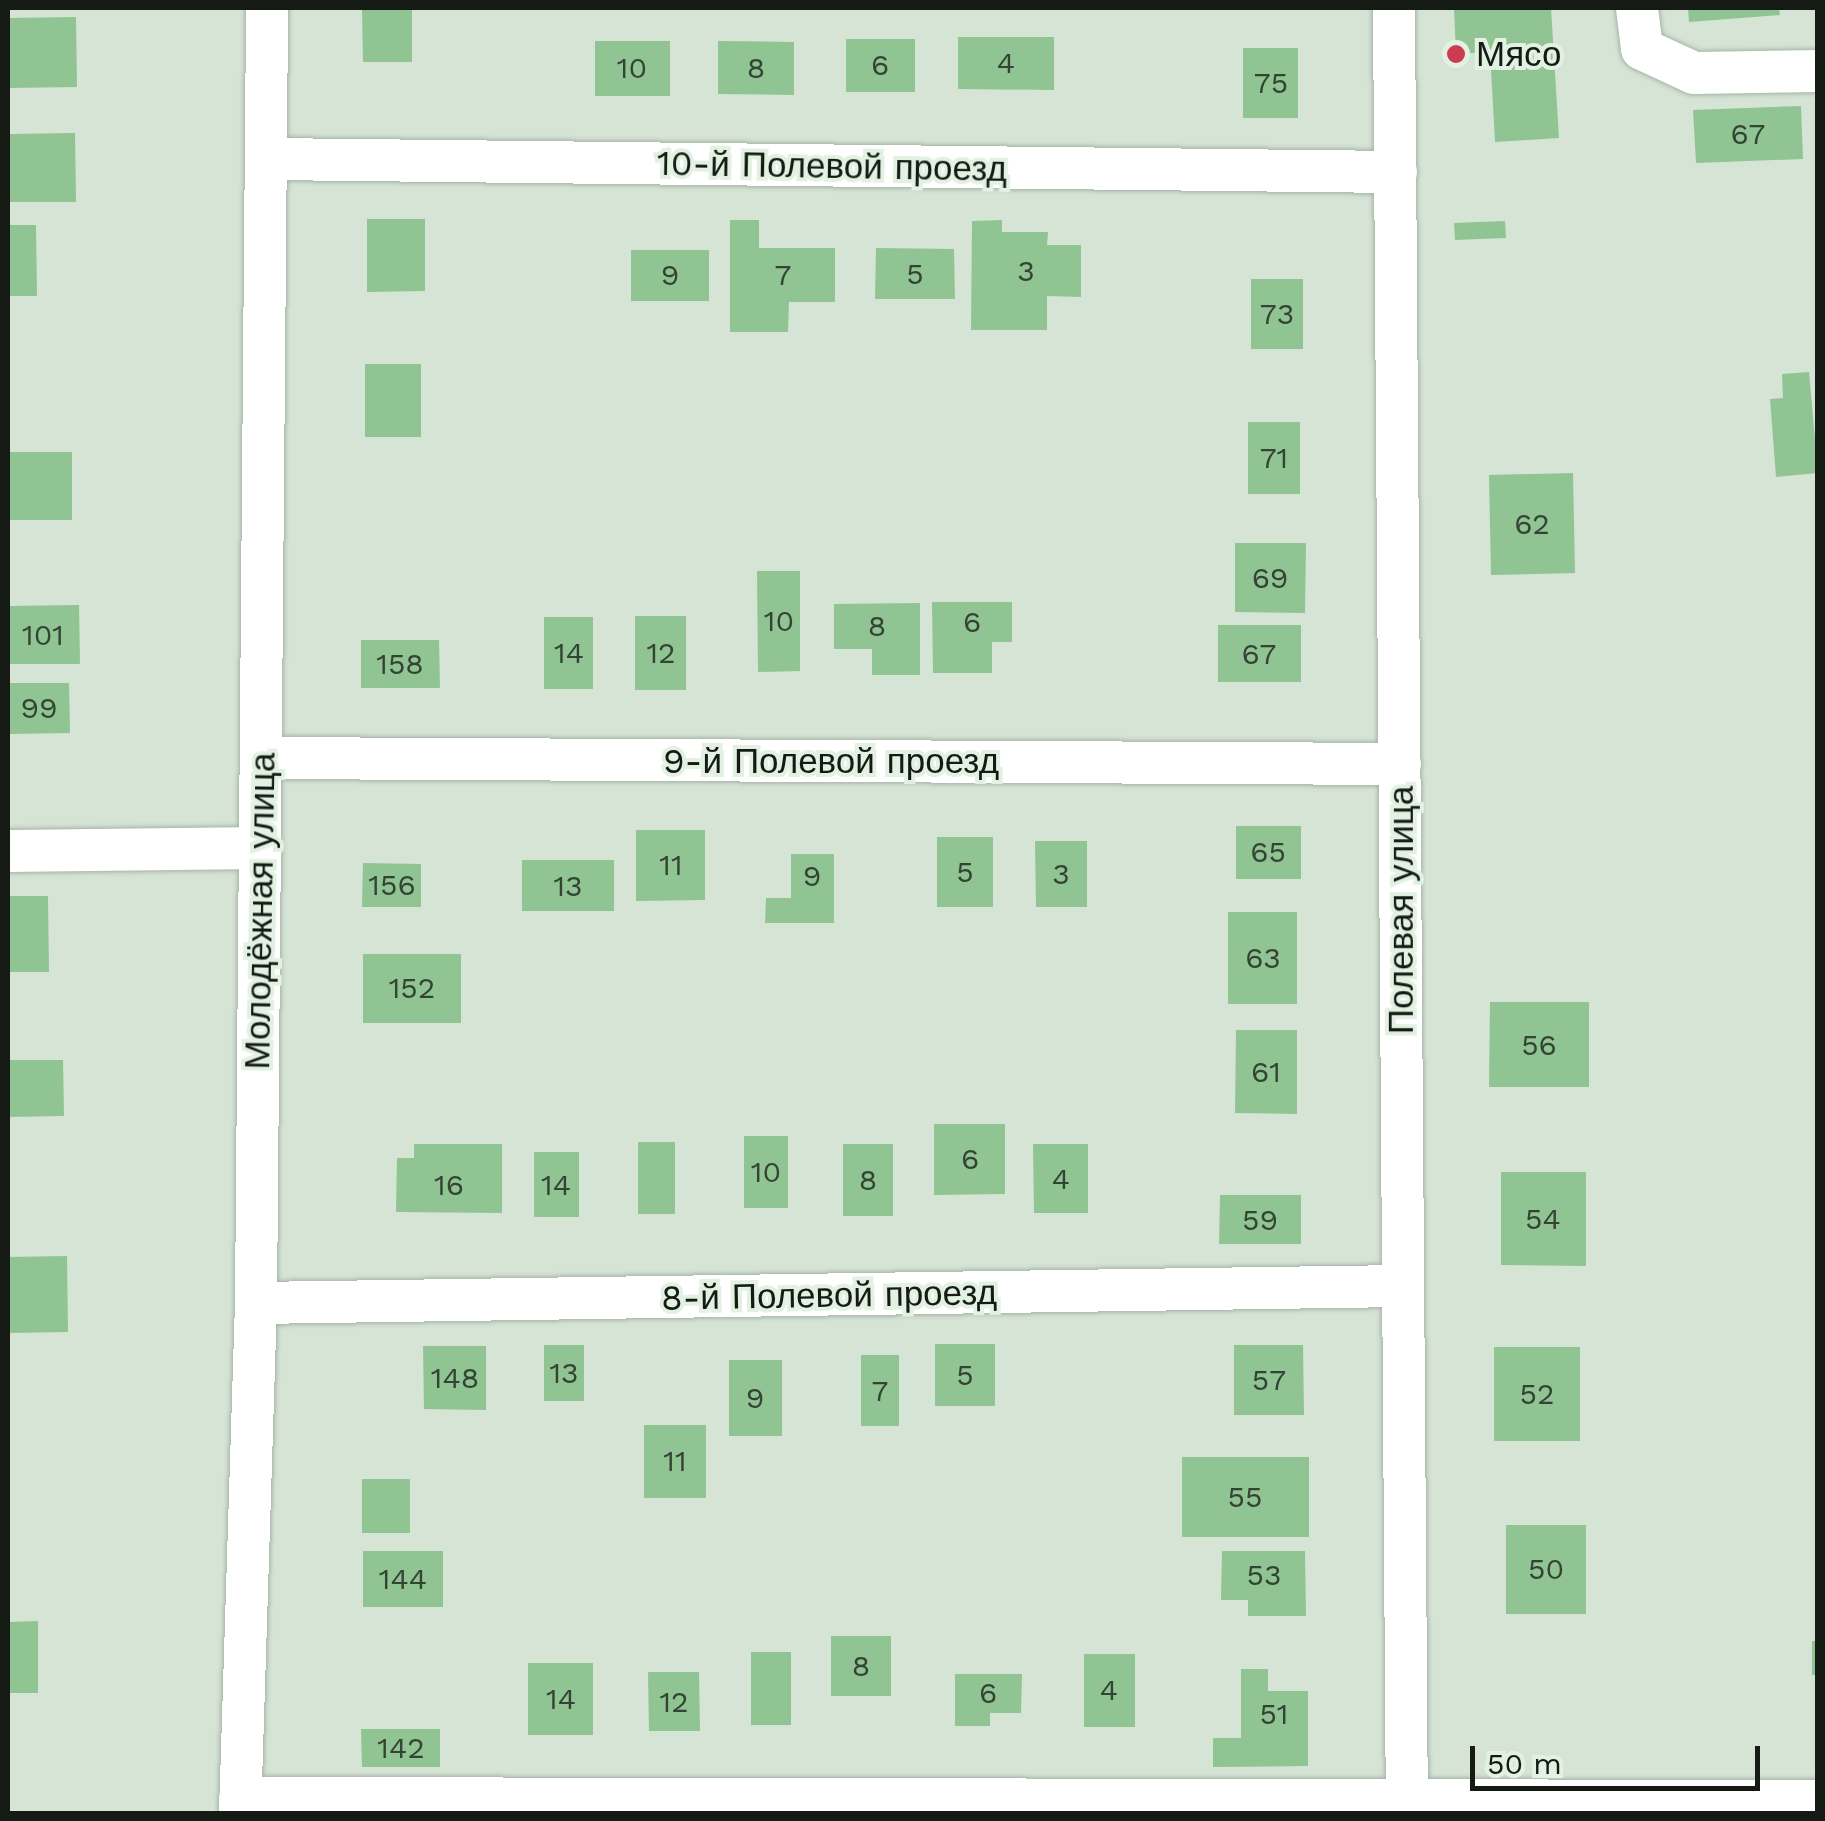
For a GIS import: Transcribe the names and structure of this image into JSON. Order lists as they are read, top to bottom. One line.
{"streets":{"street":["10-й Полевой проезд","9-й Полевой проезд","Полевая улица","Молодёжная улица","8-й Полевой проезд"]},"crossings":[["10-й Полевой проезд","Полевая улица"],["10-й Полевой проезд","Молодёжная улица"],["9-й Полевой проезд","Полевая улица"],["9-й Полевой проезд","Молодёжная улица"],["Полевая улица","8-й Полевой проезд"],["Молодёжная улица","8-й Полевой проезд"]],"places":["Мясо"],"house_numbers":["4","6","10","8","75","67","3","5","9","7","73","71","62","69","10","6","8","101","14","12","67","158","99","65","11","5","3","9","156","13","63","152","56","61","6","10","4","8","16","14","54","59","13","5","148","57","7","52","9","11","55","50","53","144","8","4","6","14","12","51","142"],"scale_bar":"50 m"}
